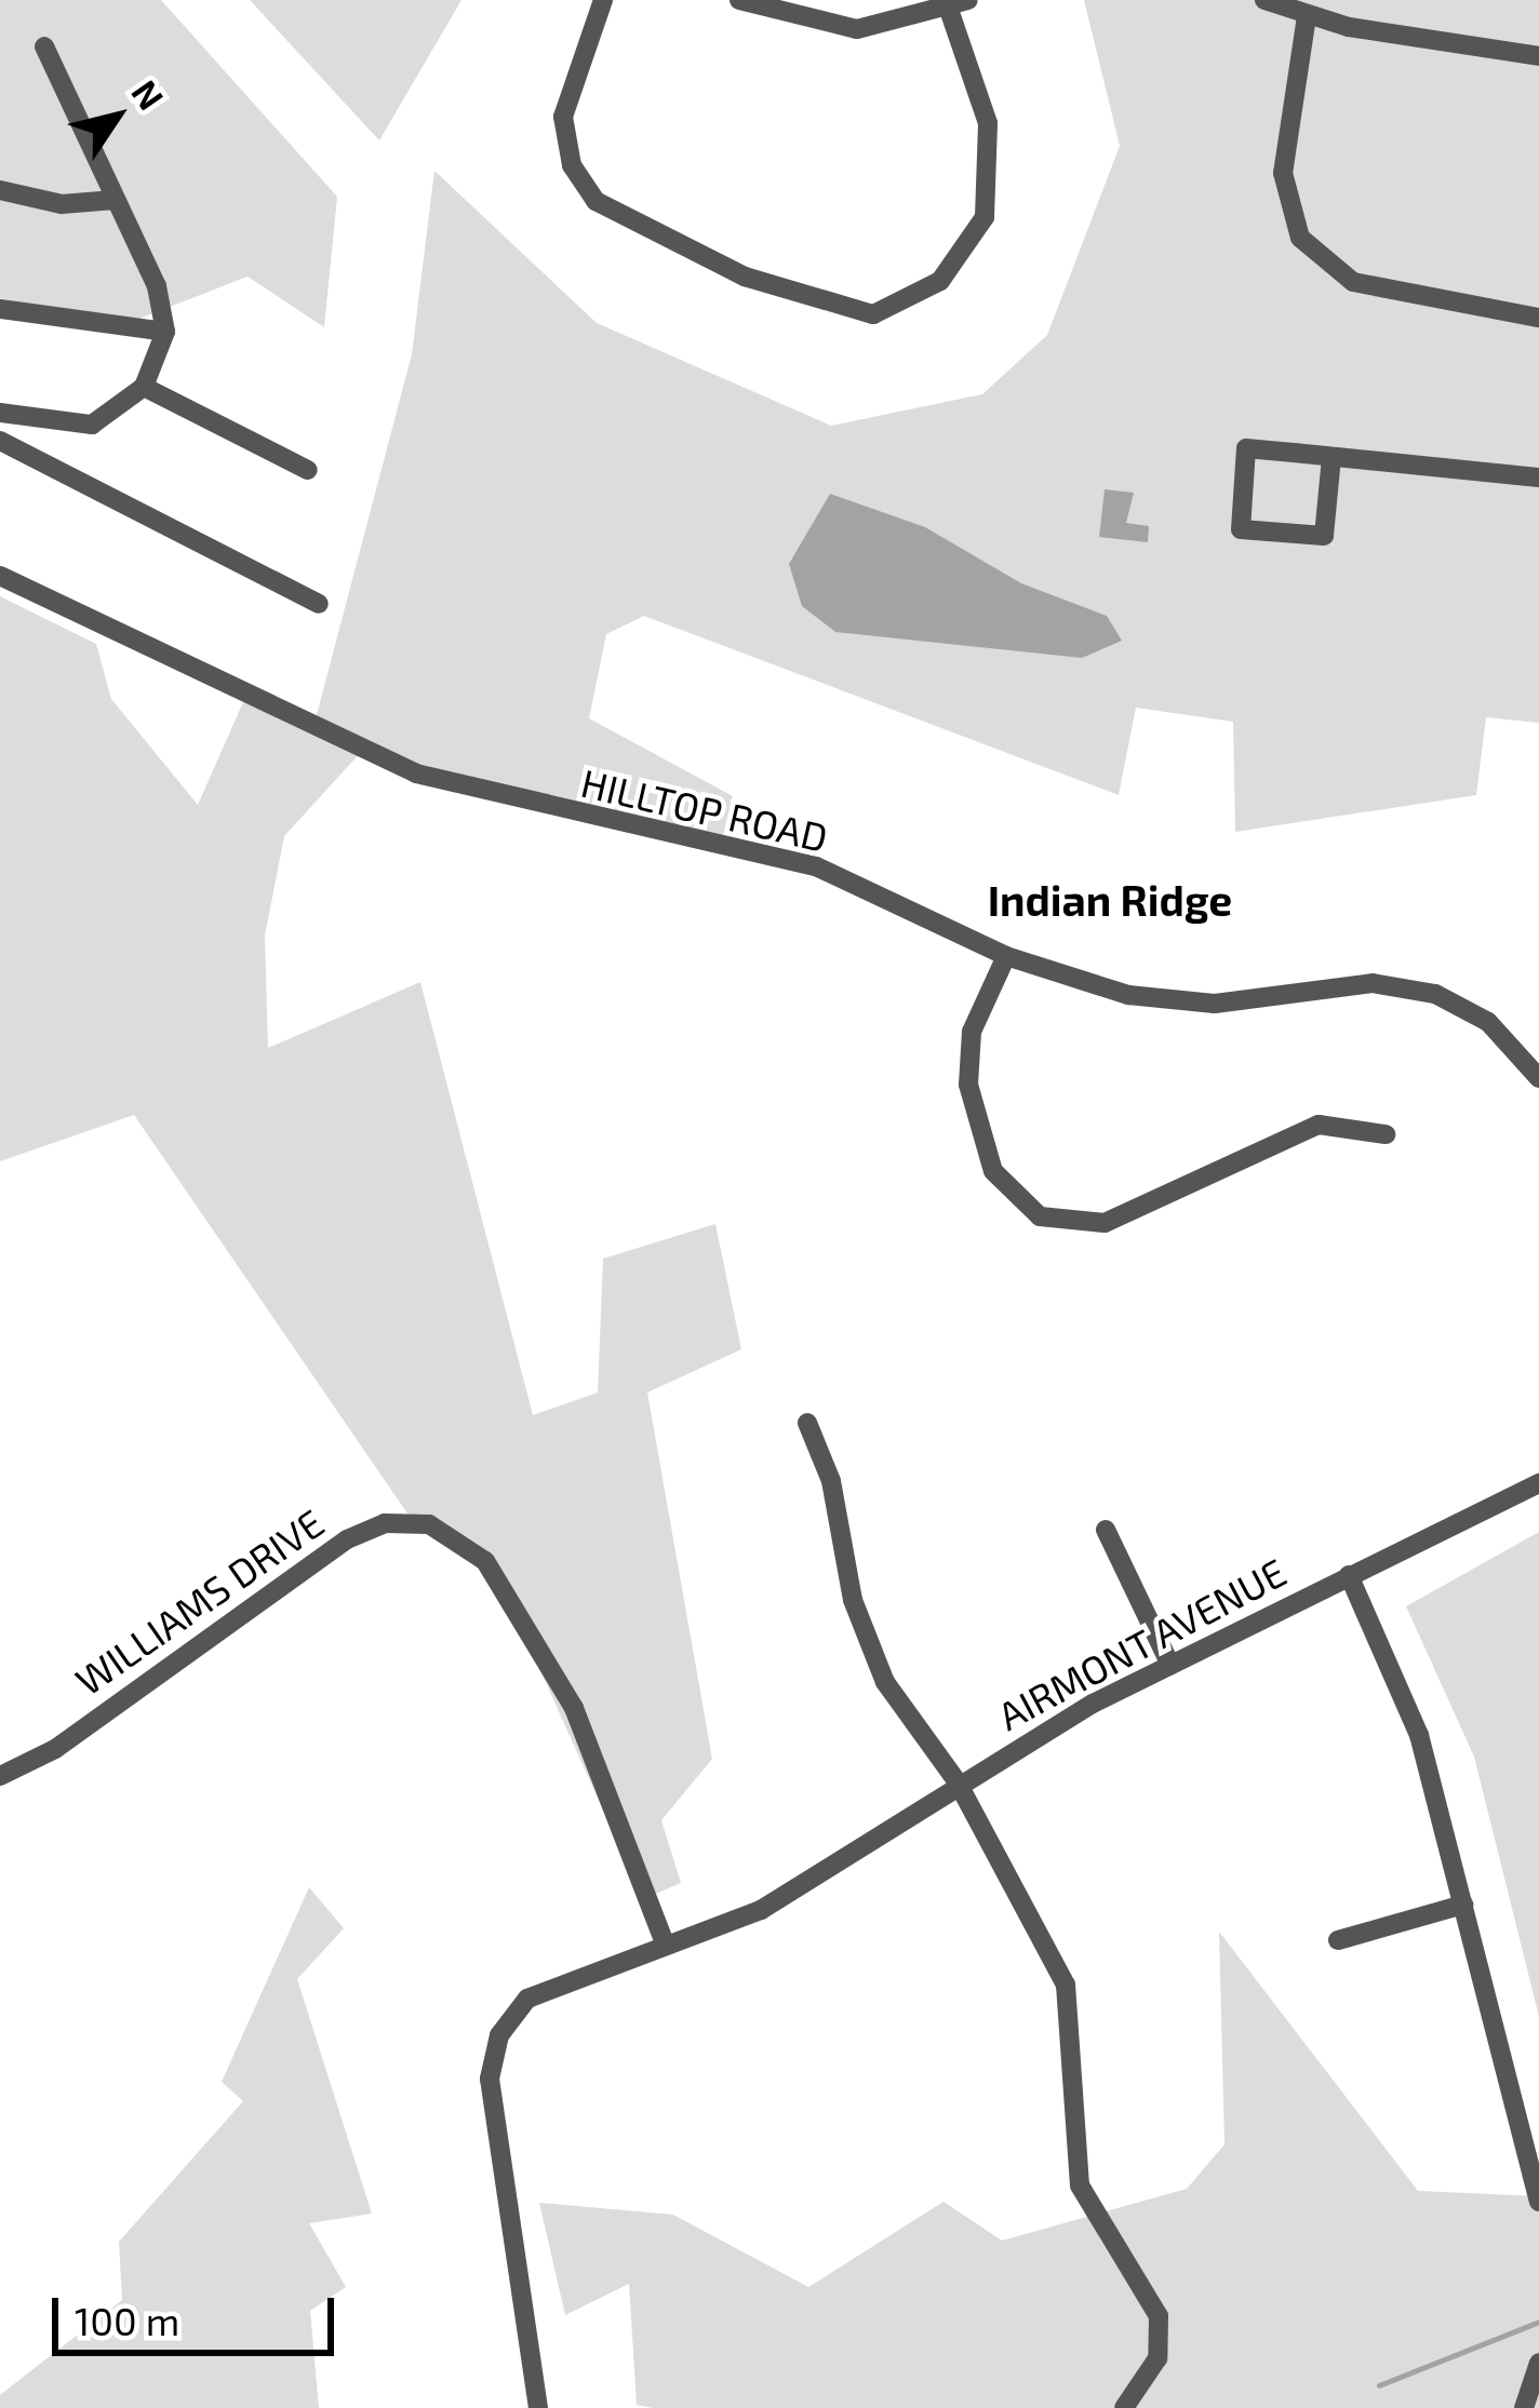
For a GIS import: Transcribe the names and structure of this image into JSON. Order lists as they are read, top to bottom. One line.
{"streets":{"street":["HILLTOP ROAD","WILLIAMS DRIVE","AIRMONT AVENUE"]},"crossings":[["WILLIAMS DRIVE","AIRMONT AVENUE"]],"districts":["Indian Ridge"],"scale_bar":"100 m","north":"top right"}
